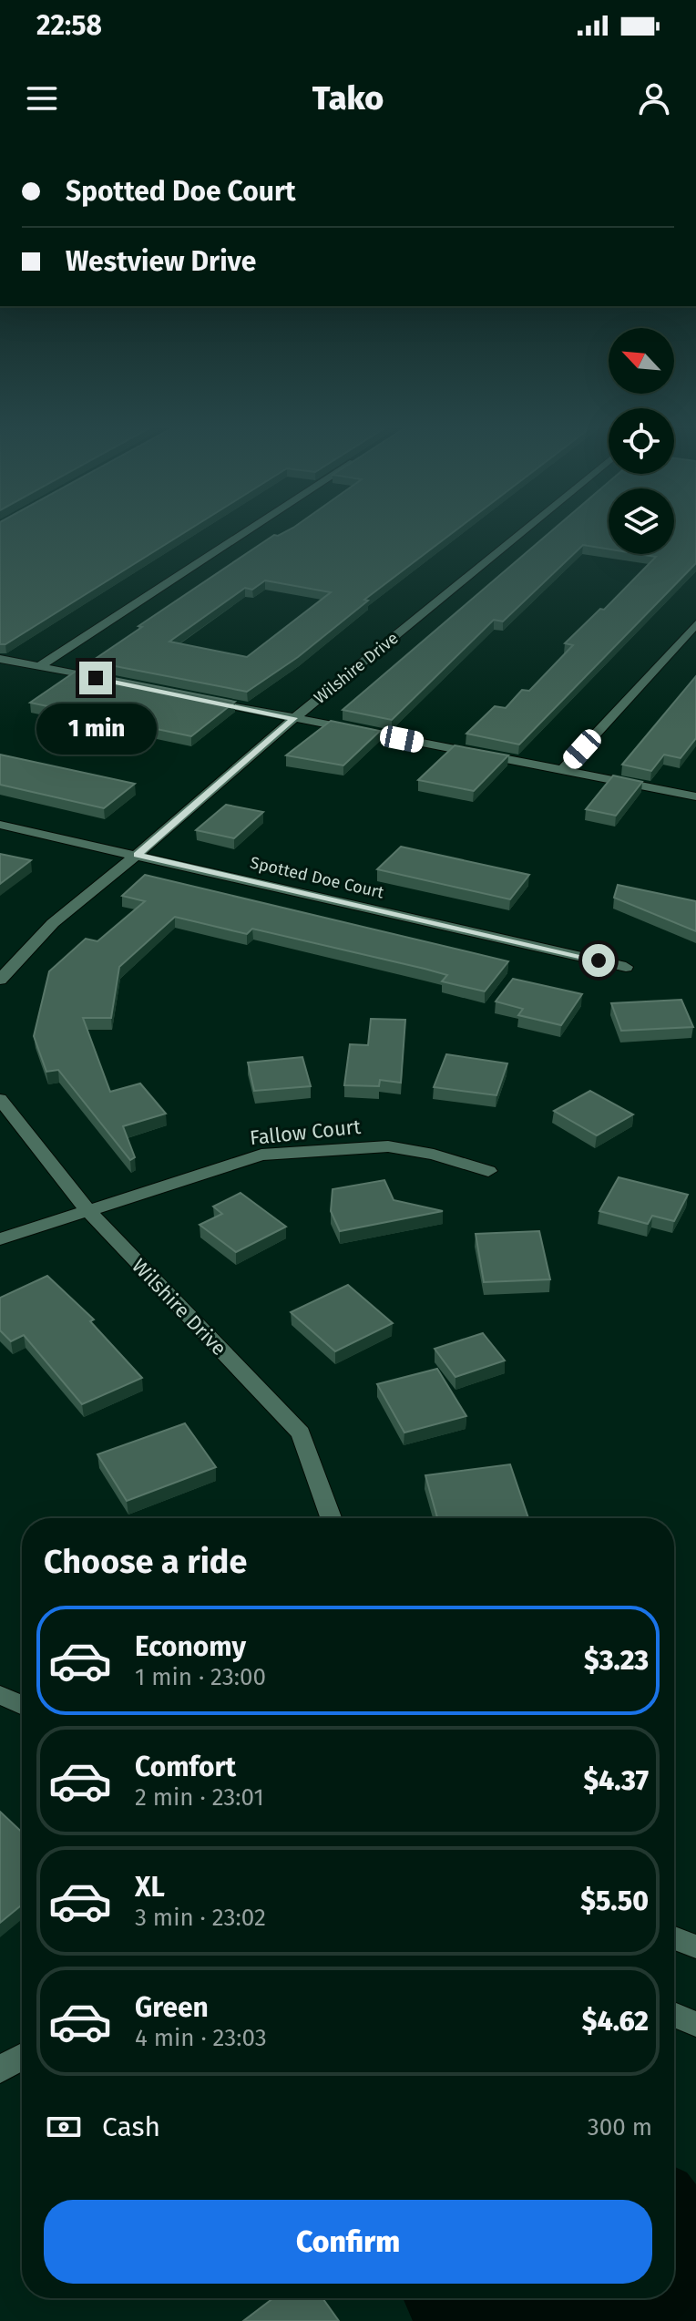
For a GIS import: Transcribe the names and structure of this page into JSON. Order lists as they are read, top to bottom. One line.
{"streets":{"street":["Wilshire Drive","Spotted Doe Court","Fallow Court"]},"crossings":[["Wilshire Drive","Spotted Doe Court"],["Wilshire Drive","Fallow Court"]],"north":"top left","page":{"status":"22:58","header":"Tako","banner":["Spotted Doe Court","Westview Drive"],"bubble":"1 min","heading":"Choose a ride","list":[{"name":"Economy","note":"1 min · 23:00","value":"$3.23"},{"name":"Comfort","note":"2 min · 23:01","value":"$4.37"},{"name":"XL","note":"3 min · 23:02","value":"$5.50"},{"name":"Green","note":"4 min · 23:03","value":"$4.62"}],"pay":["Cash","300 m"],"buttons":"Confirm"}}
